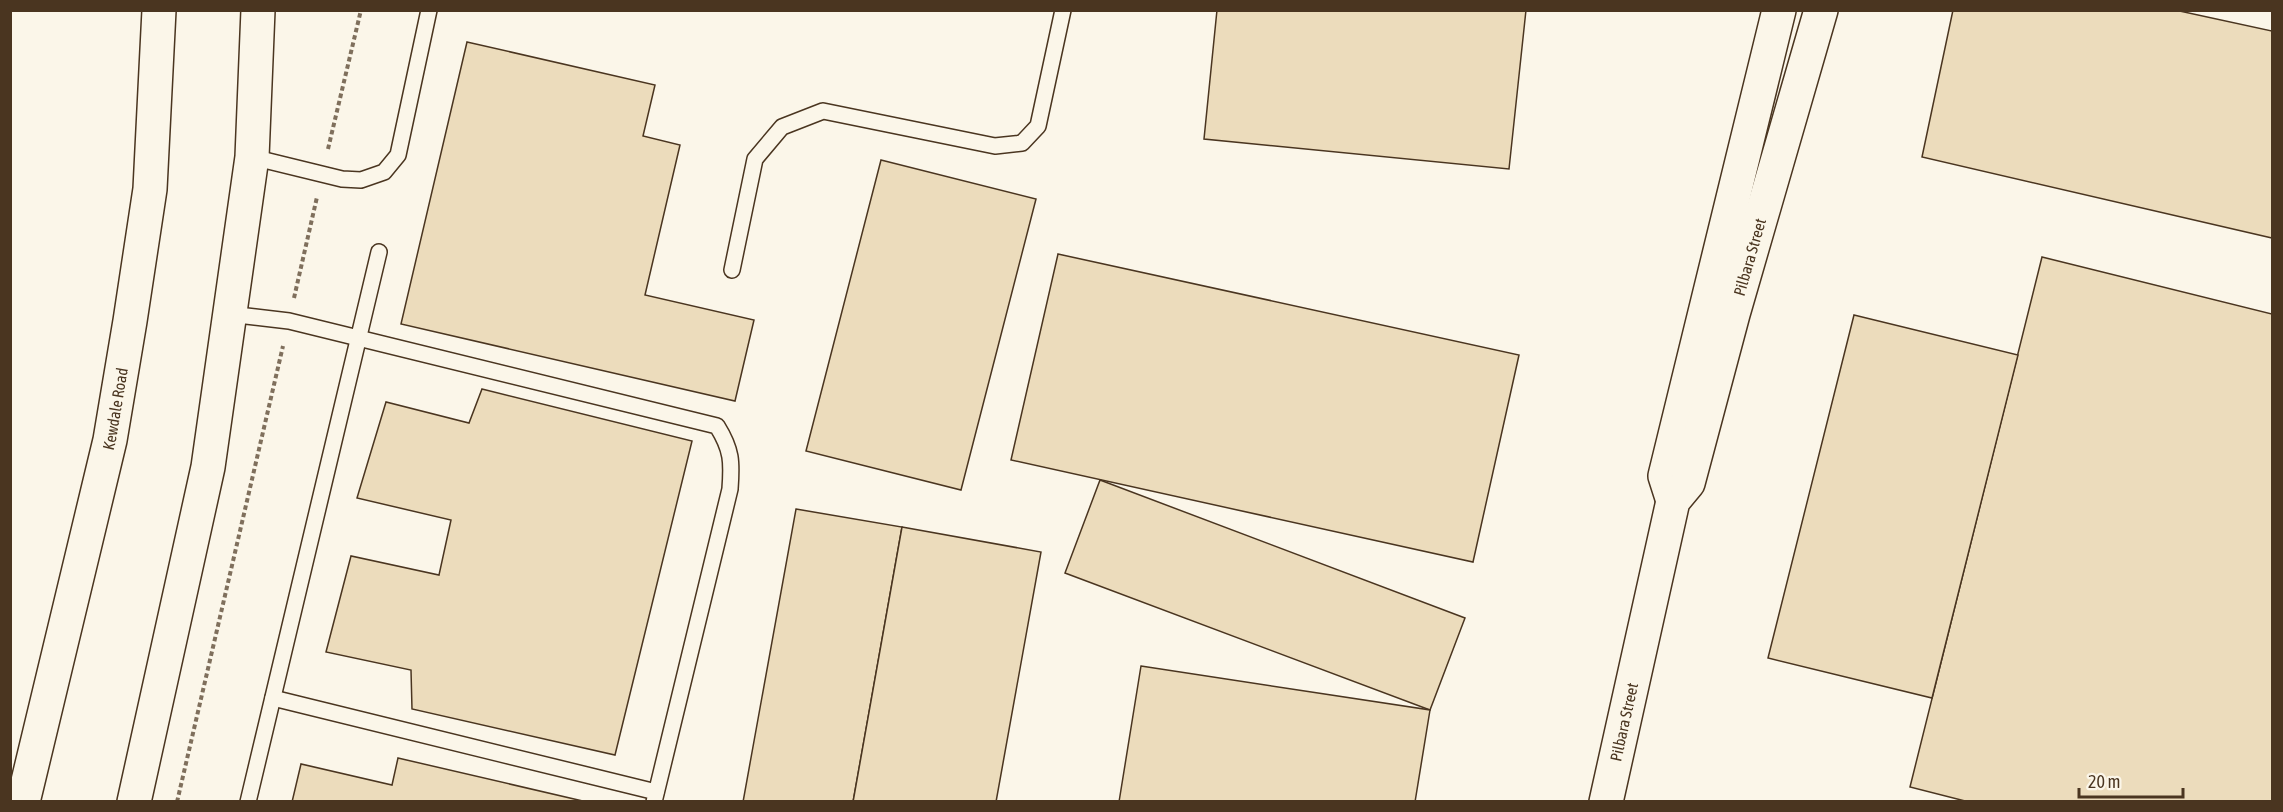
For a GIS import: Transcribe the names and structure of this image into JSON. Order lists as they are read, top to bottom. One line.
{"streets":{"main road":["Pilbara Street","Kewdale Road"]},"scale_bar":"20 m"}
